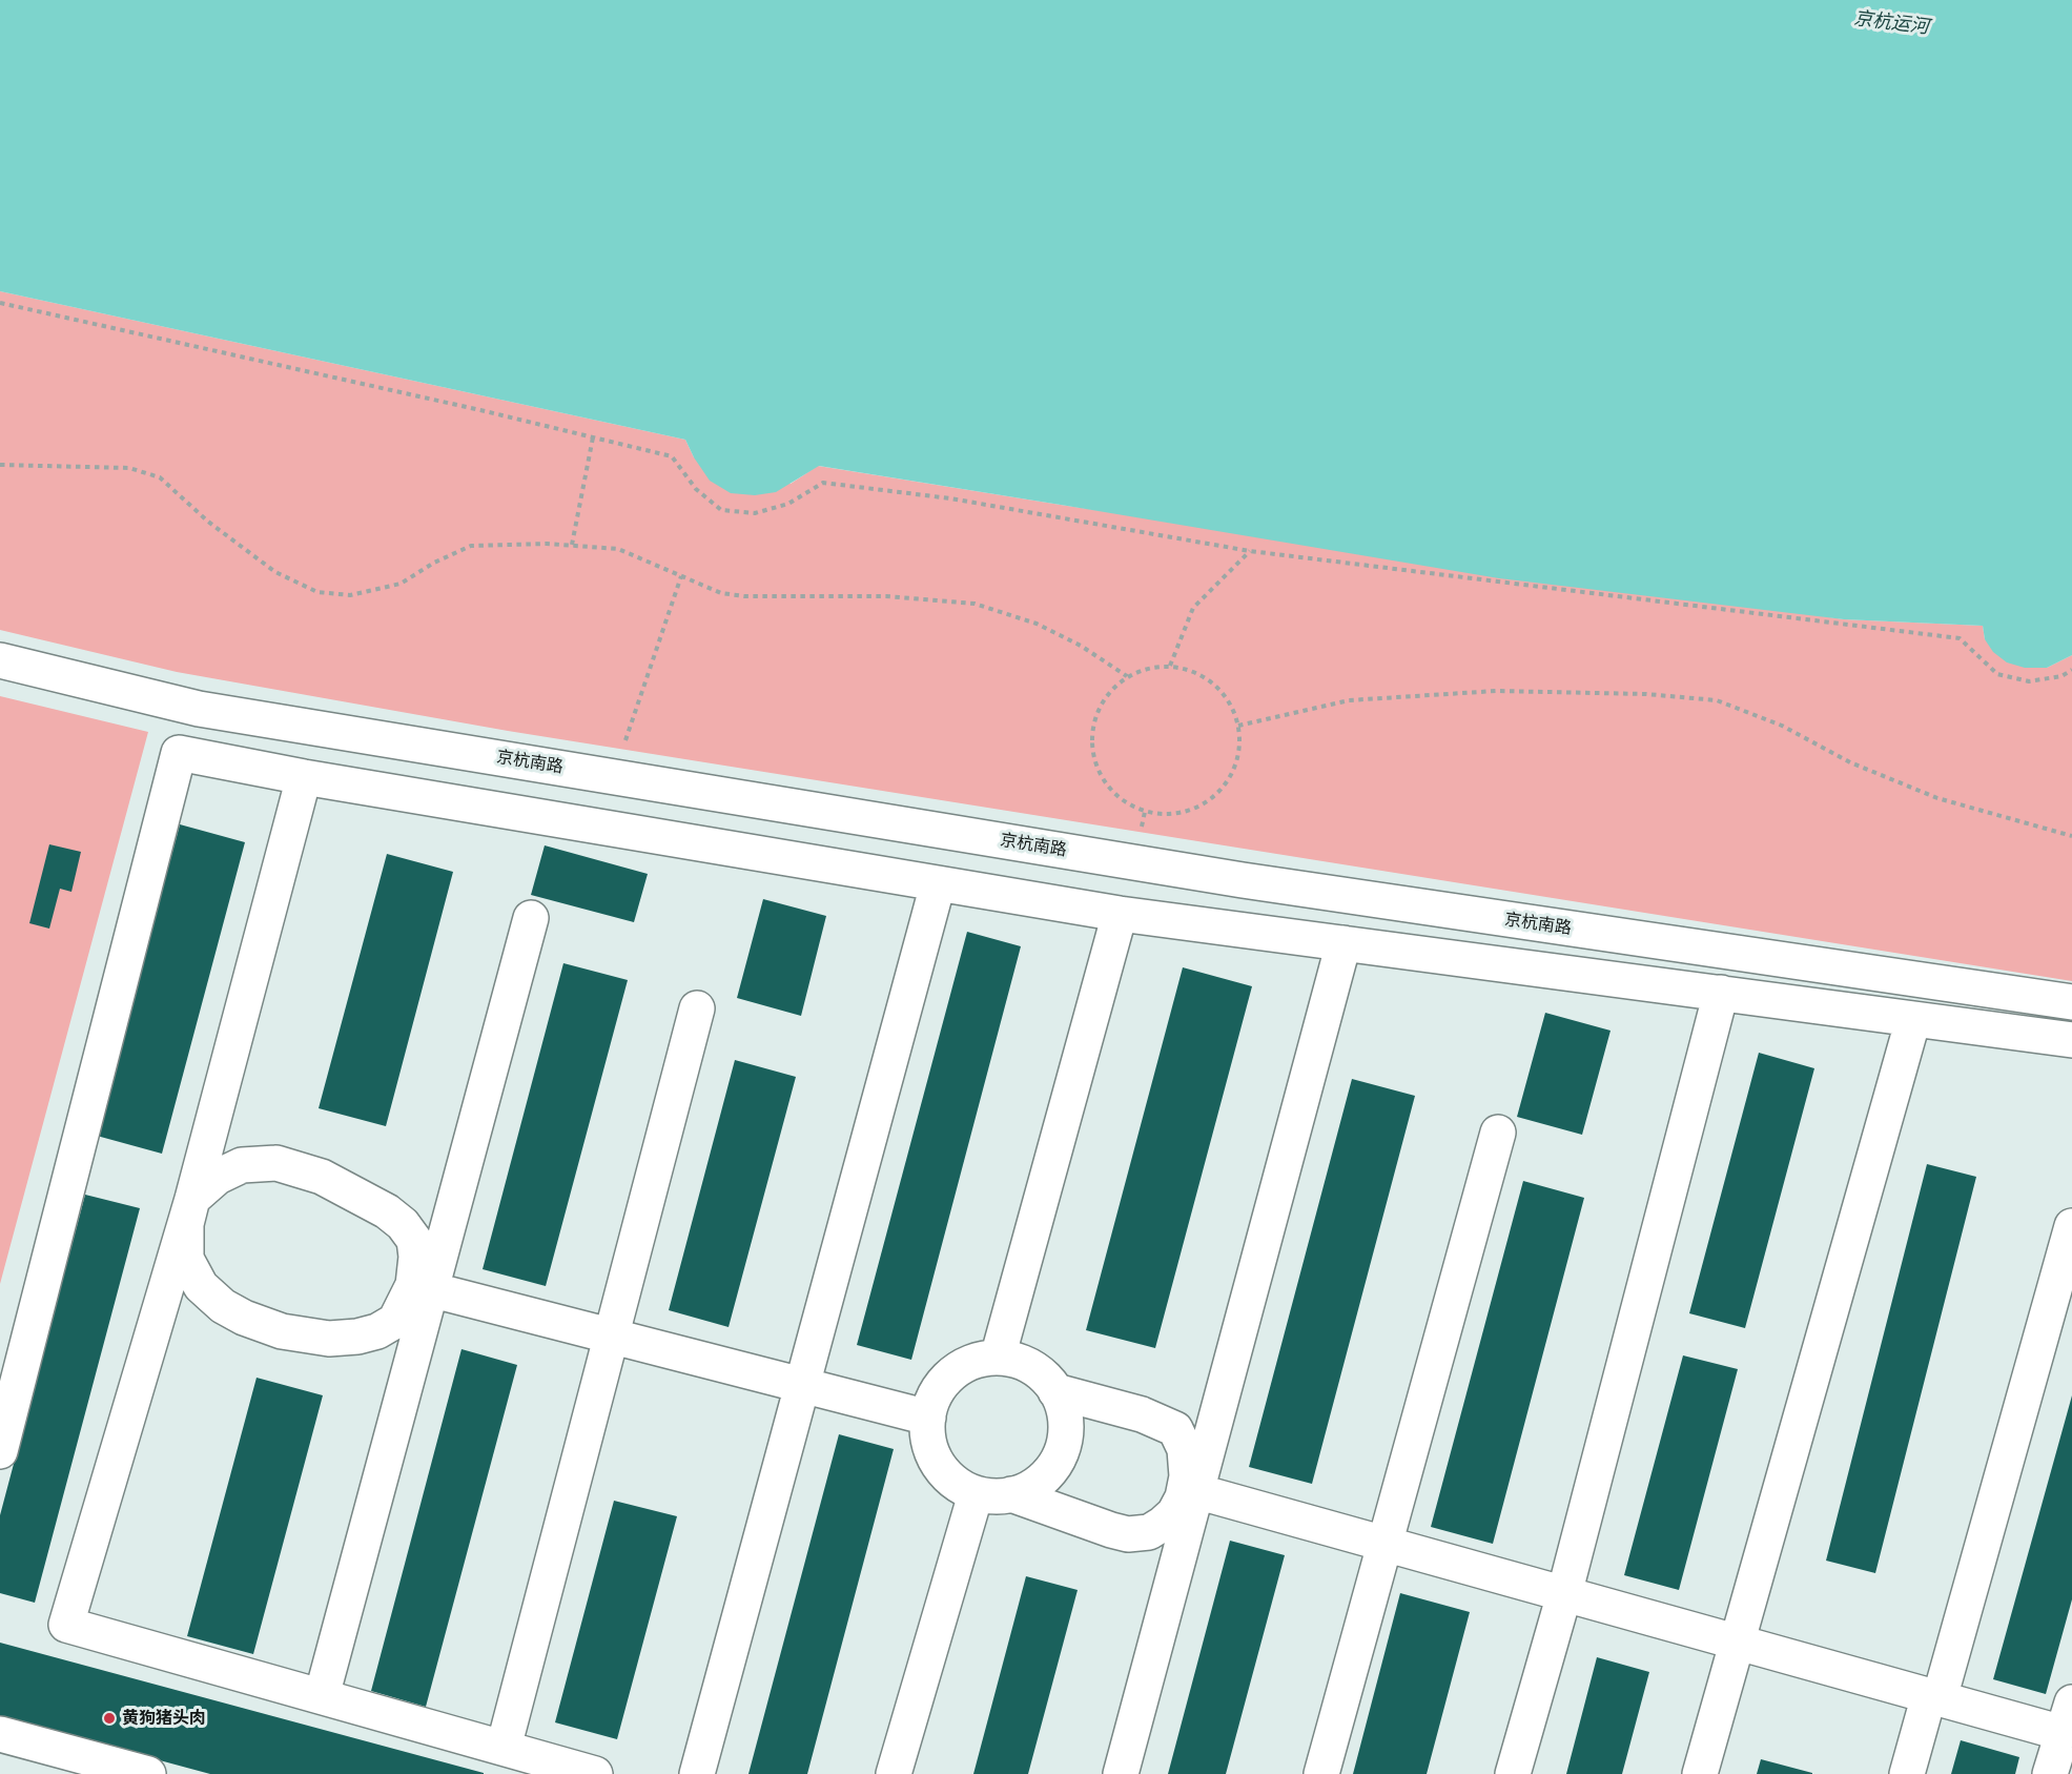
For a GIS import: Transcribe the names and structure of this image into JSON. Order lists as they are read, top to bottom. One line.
{"streets":{"street":["京杭南路"]},"water":["京杭运河"],"places":["黄狗猪头肉"]}
